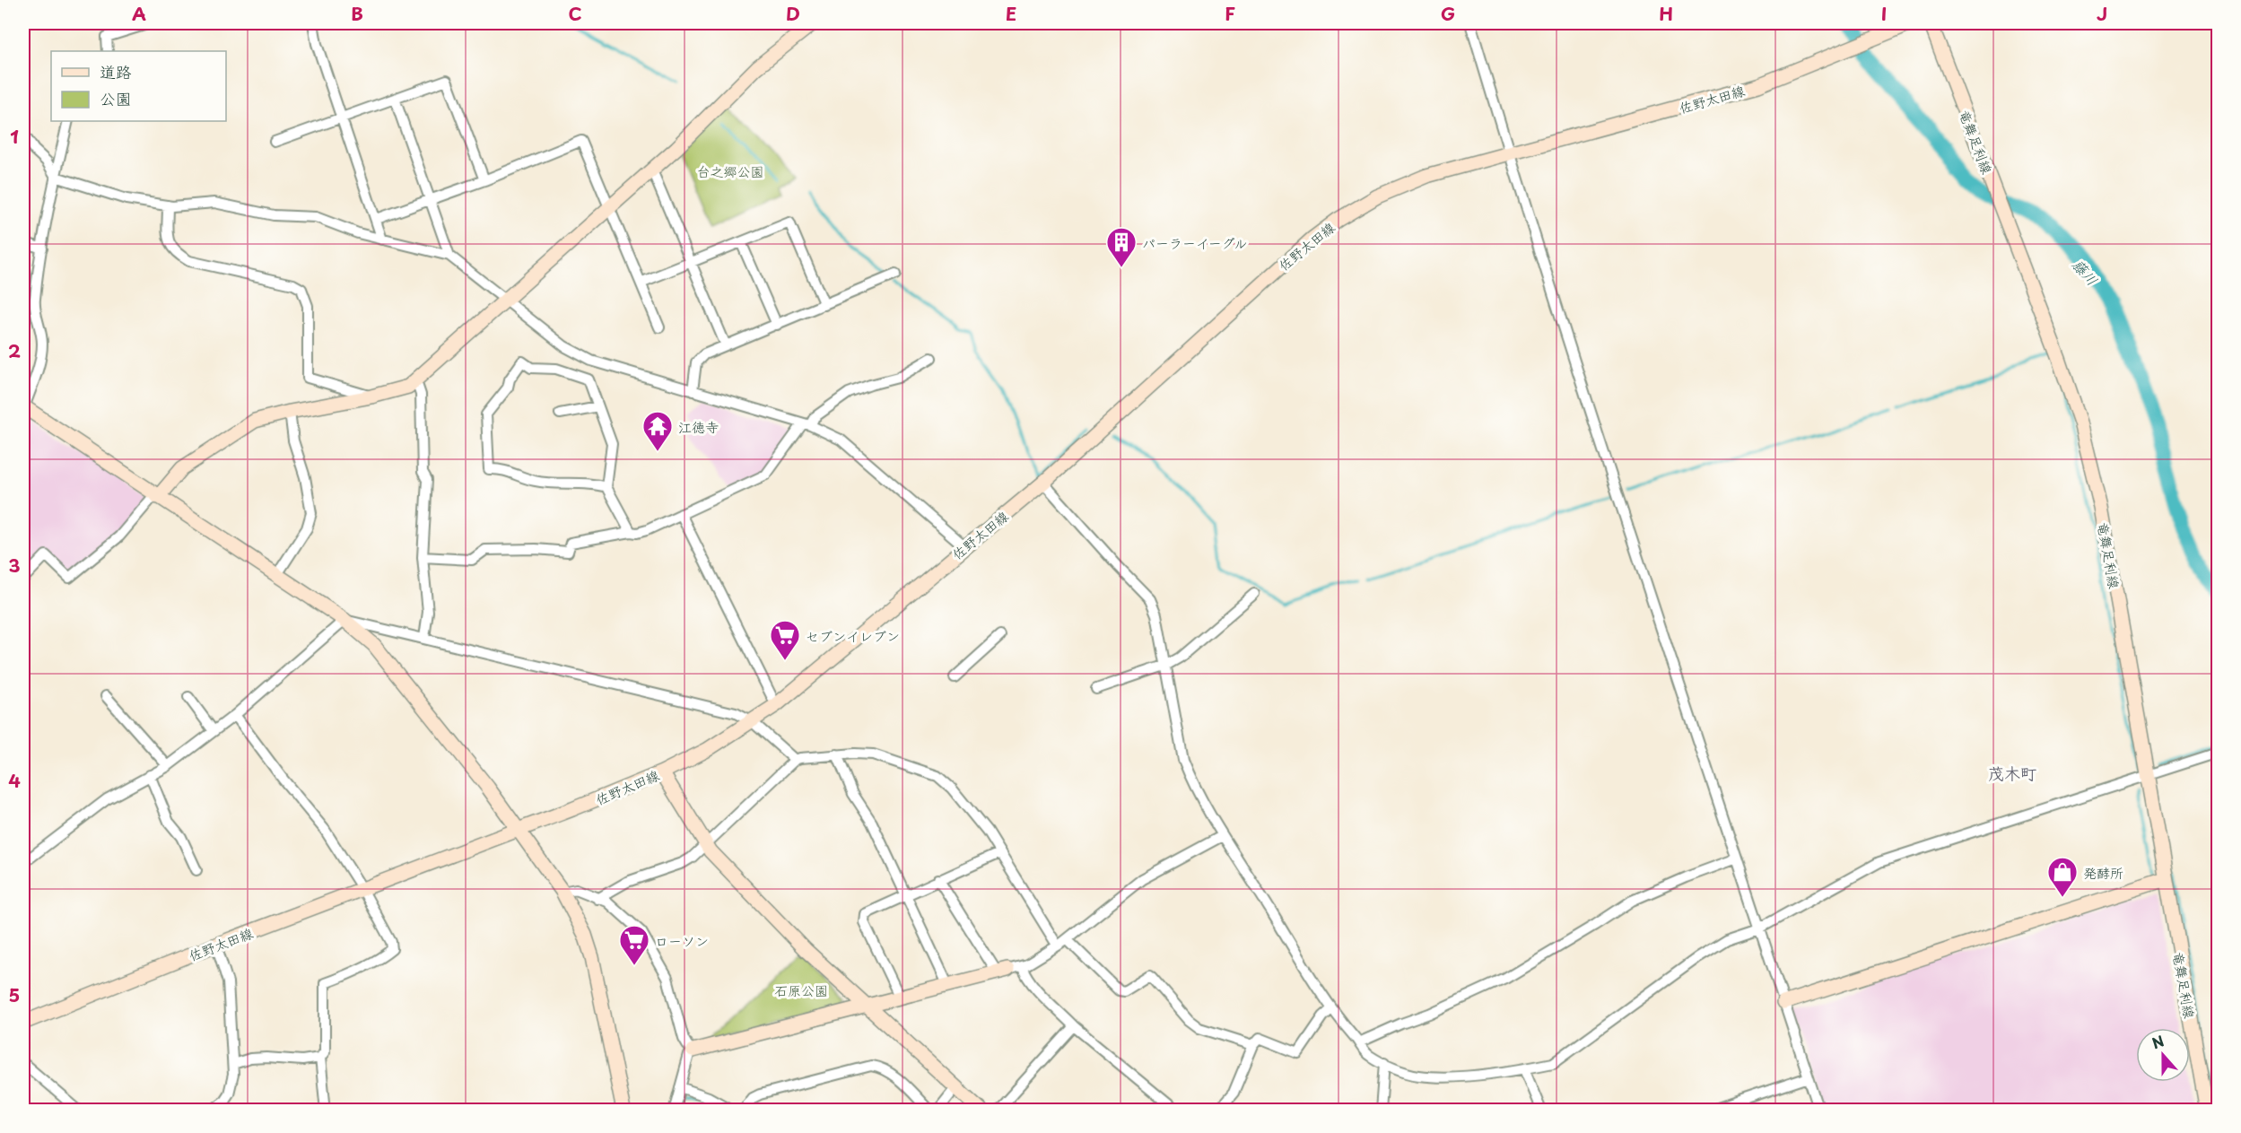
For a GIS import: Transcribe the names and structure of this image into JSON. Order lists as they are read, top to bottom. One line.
{"streets":{"main road":["佐野太田線","竜舞足利線"]},"districts":["茂木町"],"water":["藤川"],"parks":["台之郷公園","石原公園"],"places":{"building":["パーラーイーグル"],"temple":["江徳寺"],"supermarket":["セブンイレブン","ローソン"],"shop":["発酵所"]},"legend":["道路","公園"],"north":"top","grid":{"columns":["A","B","C","D","E","F","G","H","I","J"],"rows":["1","2","3","4","5"]}}
